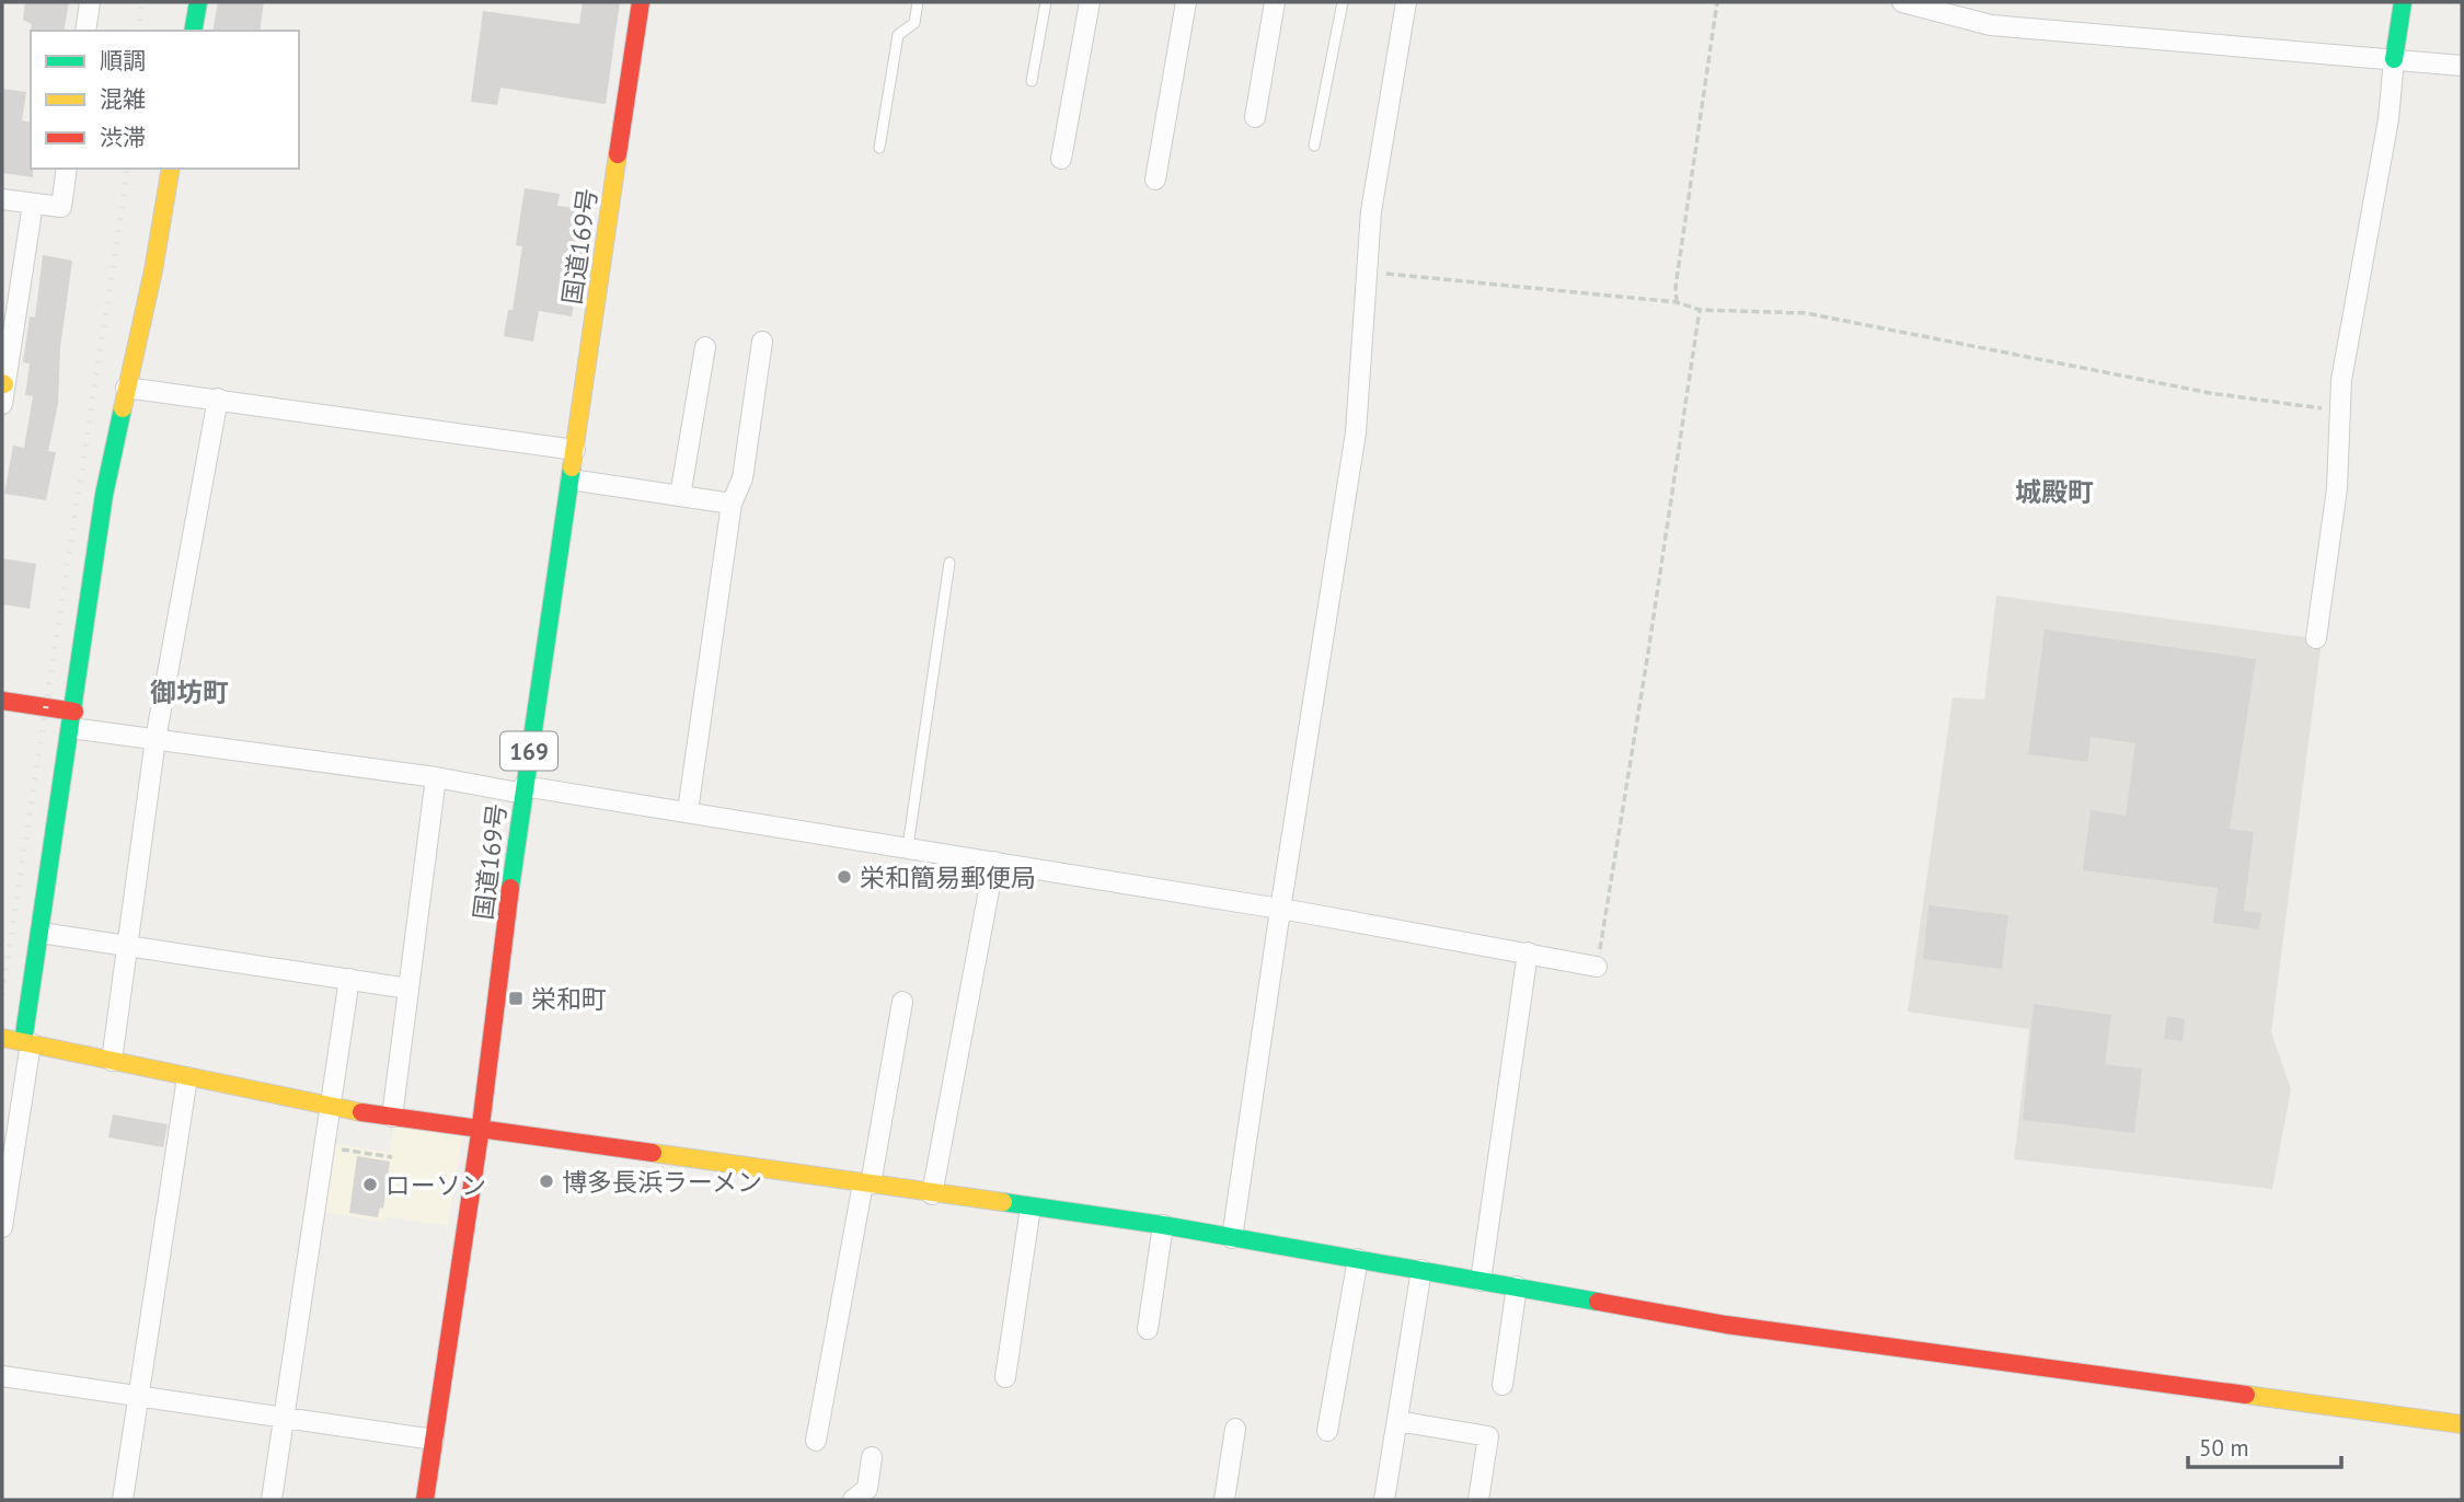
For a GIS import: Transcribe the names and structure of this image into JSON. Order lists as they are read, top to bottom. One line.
{"streets":{"main road":["国道169号","169"]},"districts":["城殿町","御坊町"],"places":{"other":["栄和簡易郵便局","博多長浜ラーメン","ローソン"],"transit":["栄和町"]},"legend":["順調","混雑","渋滞"],"scale_bar":"50 m"}
